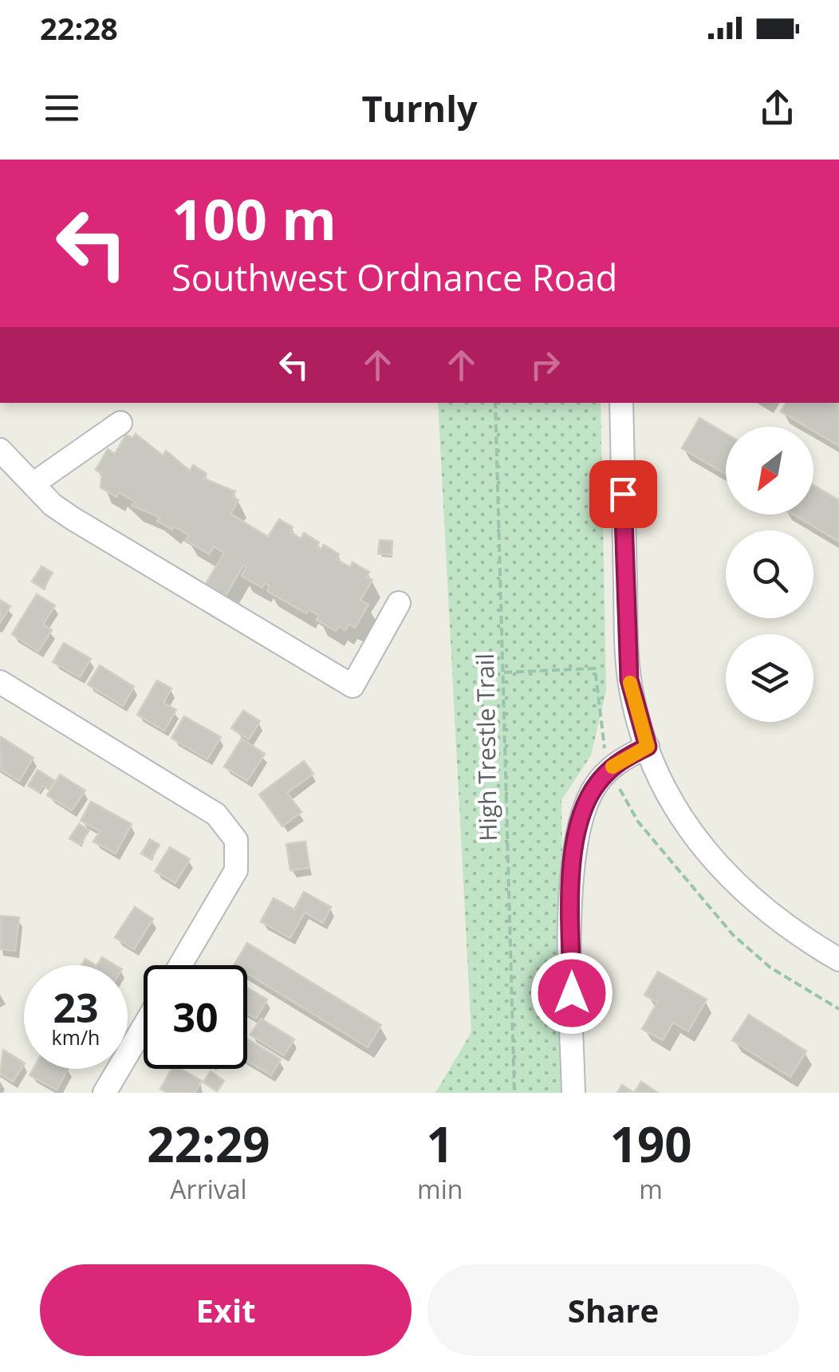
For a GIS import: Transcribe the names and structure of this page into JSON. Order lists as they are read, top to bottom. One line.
{"streets":{"path":["High Trestle Trail"]},"north":"bottom left","page":{"status":"22:28","header":"Turnly","turn":["100 m","Southwest Ordnance Road"],"speed":"23 km/h","limit":"30","eta":["22:29","Arrival","1","min","190","m"],"buttons":["Exit","Share"]}}
